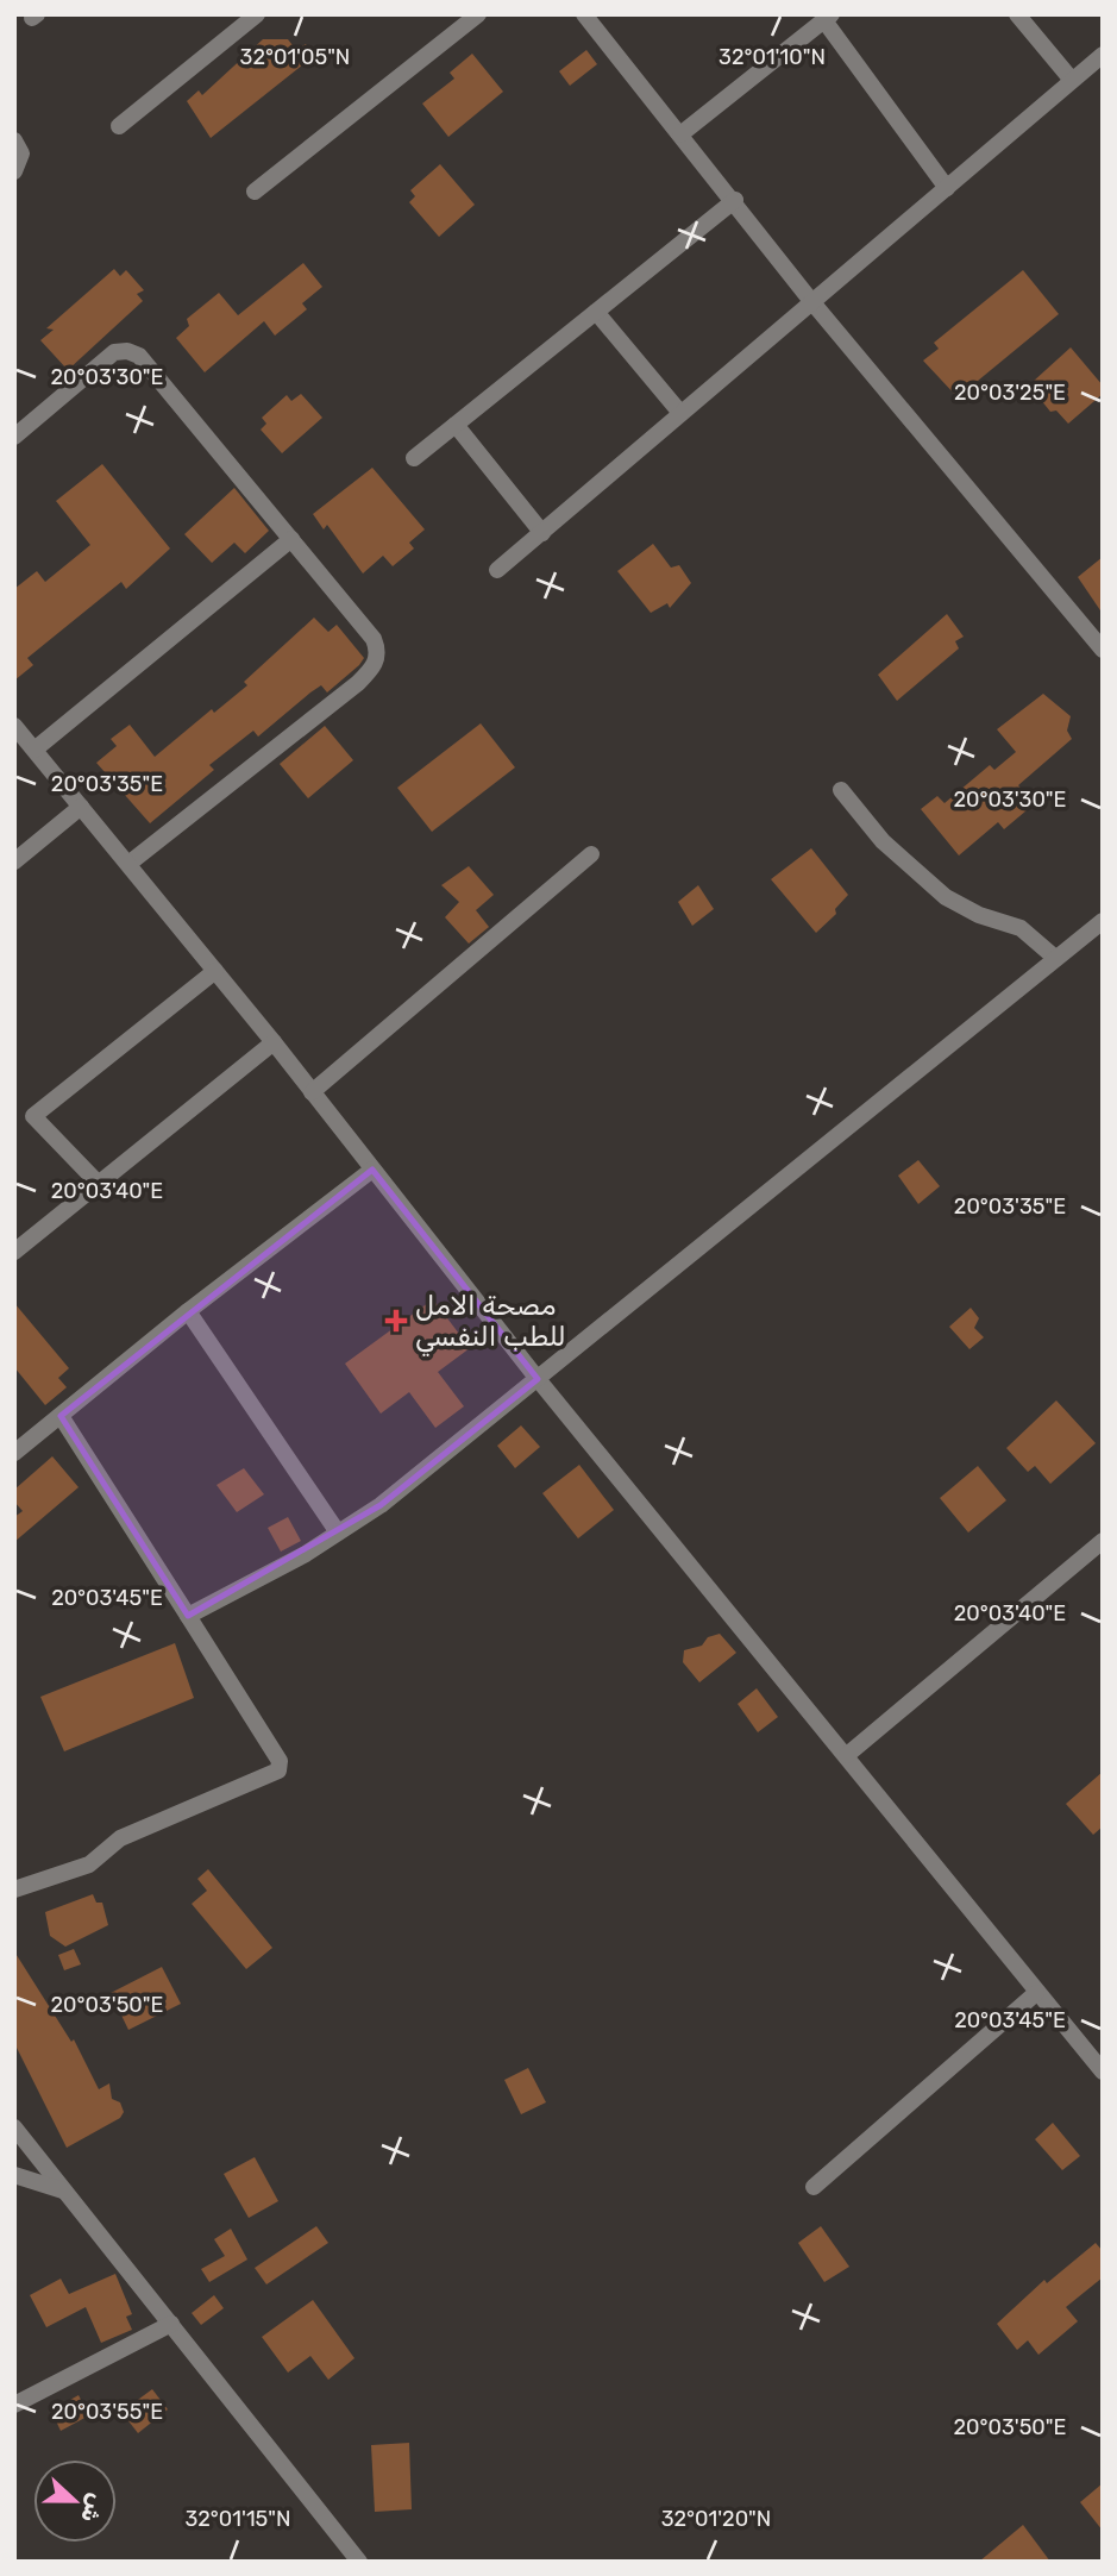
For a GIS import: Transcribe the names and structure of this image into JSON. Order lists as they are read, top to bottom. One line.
{"places":{"health":["مصحة الامل للطب النفسي"]},"north":"right","coordinates":["32°01'05\"N","32°01'10\"N","20°03'30\"E","20°03'25\"E","20°03'35\"E","20°03'40\"E","20°03'45\"E","20°03'50\"E","20°03'55\"E","32°01'15\"N","32°01'20\"N"]}
